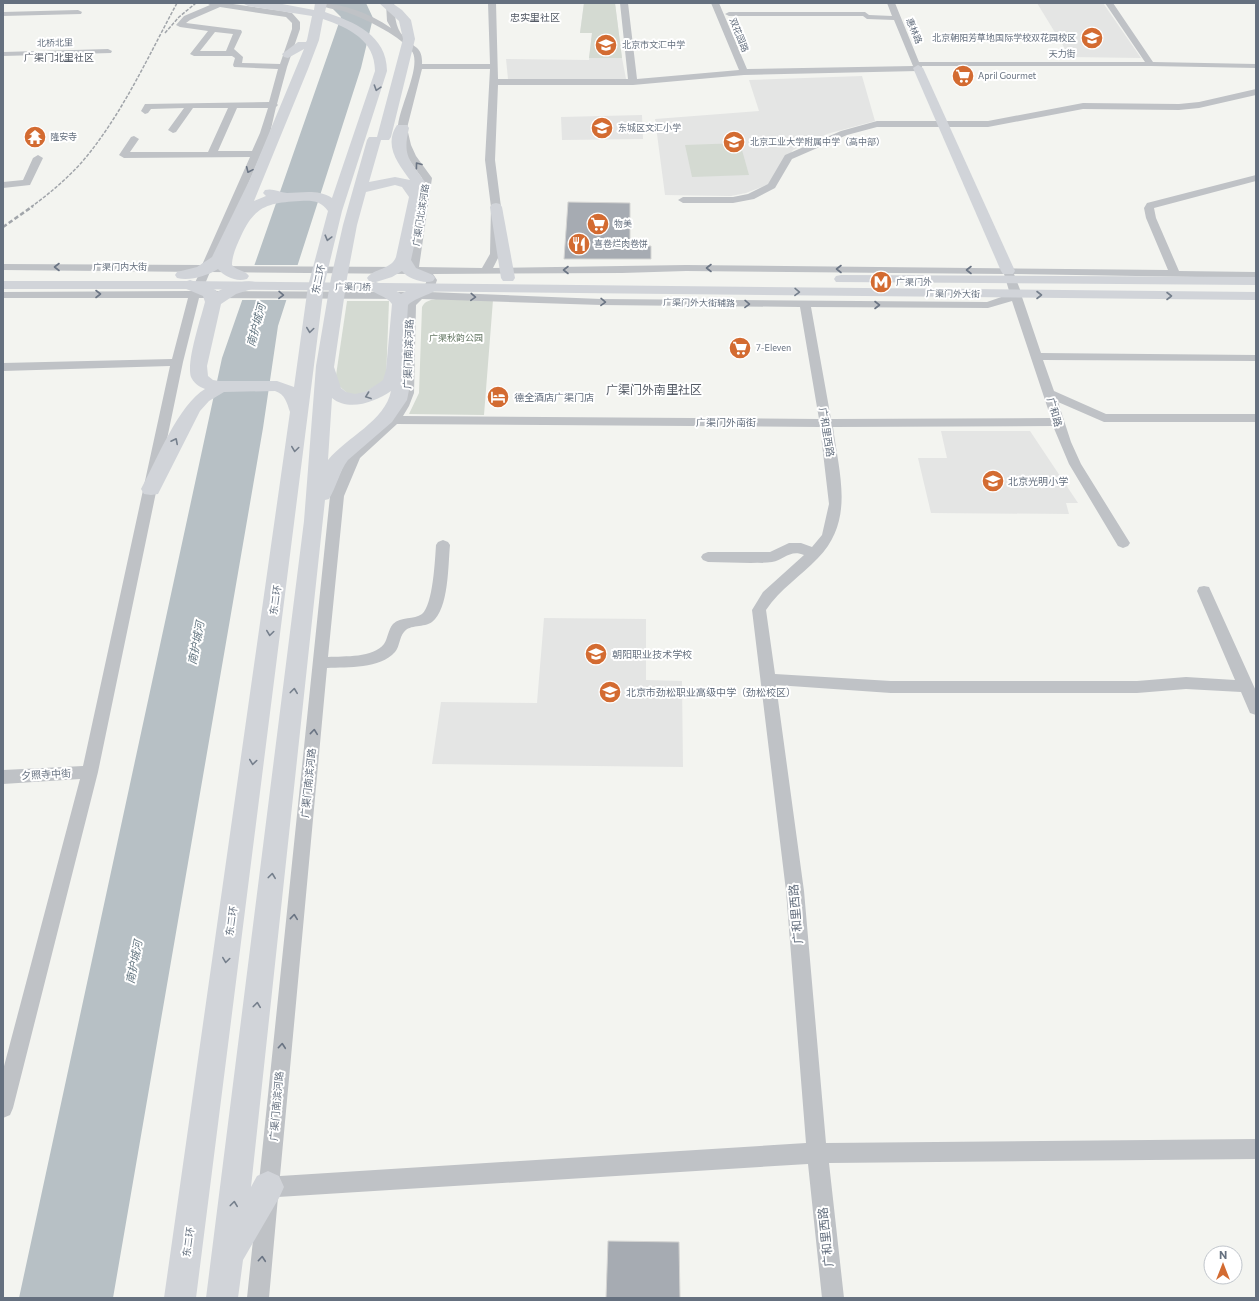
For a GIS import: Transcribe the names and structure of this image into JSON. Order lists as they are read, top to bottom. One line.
{"streets":{"highway":["东二环"],"main road":["广渠门桥","广渠门外大街"],"street":["惠林路","双花园路","北桥北里","天力街","广渠门北滨河路","广渠门内大街","广渠门外大街辅路","广渠门南滨河路","广和路","广渠门外南街","广和里西路","夕照寺中街"]},"crossings":[["惠林路","天力街"],["双花园路","天力街"],["广渠门内大街","广渠门桥"],["广渠门桥","广渠门外大街"],["广渠门桥","广渠门外大街辅路"],["广渠门桥","广渠门南滨河路"],["广渠门外大街","广渠门外大街辅路"],["广渠门外大街","广和路"],["广渠门外大街辅路","广渠门南滨河路"],["广渠门外大街辅路","广和路"],["广渠门外大街辅路","广和里西路"],["广渠门南滨河路","广渠门外南街"],["广和路","广渠门外南街"],["广渠门外南街","广和里西路"]],"one_way":["广渠门南滨河路"],"districts":["忠实里社区","广渠门北里社区","广渠门外南里社区"],"water":["南护城河"],"parks":["广渠秋韵公园"],"places":{"school or university":["北京朝阳芳草地国际学校双花园校区","北京市文汇中学","东城区文汇小学","北京工业大学附属中学（高中部）","北京光明小学","朝阳职业技术学校","北京市劲松职业高级中学（劲松校区）"],"supermarket":["April Gourmet","物美","7-Eleven"],"temple":["隆安寺"],"restaurant":["喜卷烂肉卷饼"],"metro station":["广渠门外"],"hotel":["德全酒店广渠门店"]},"north":"top"}
